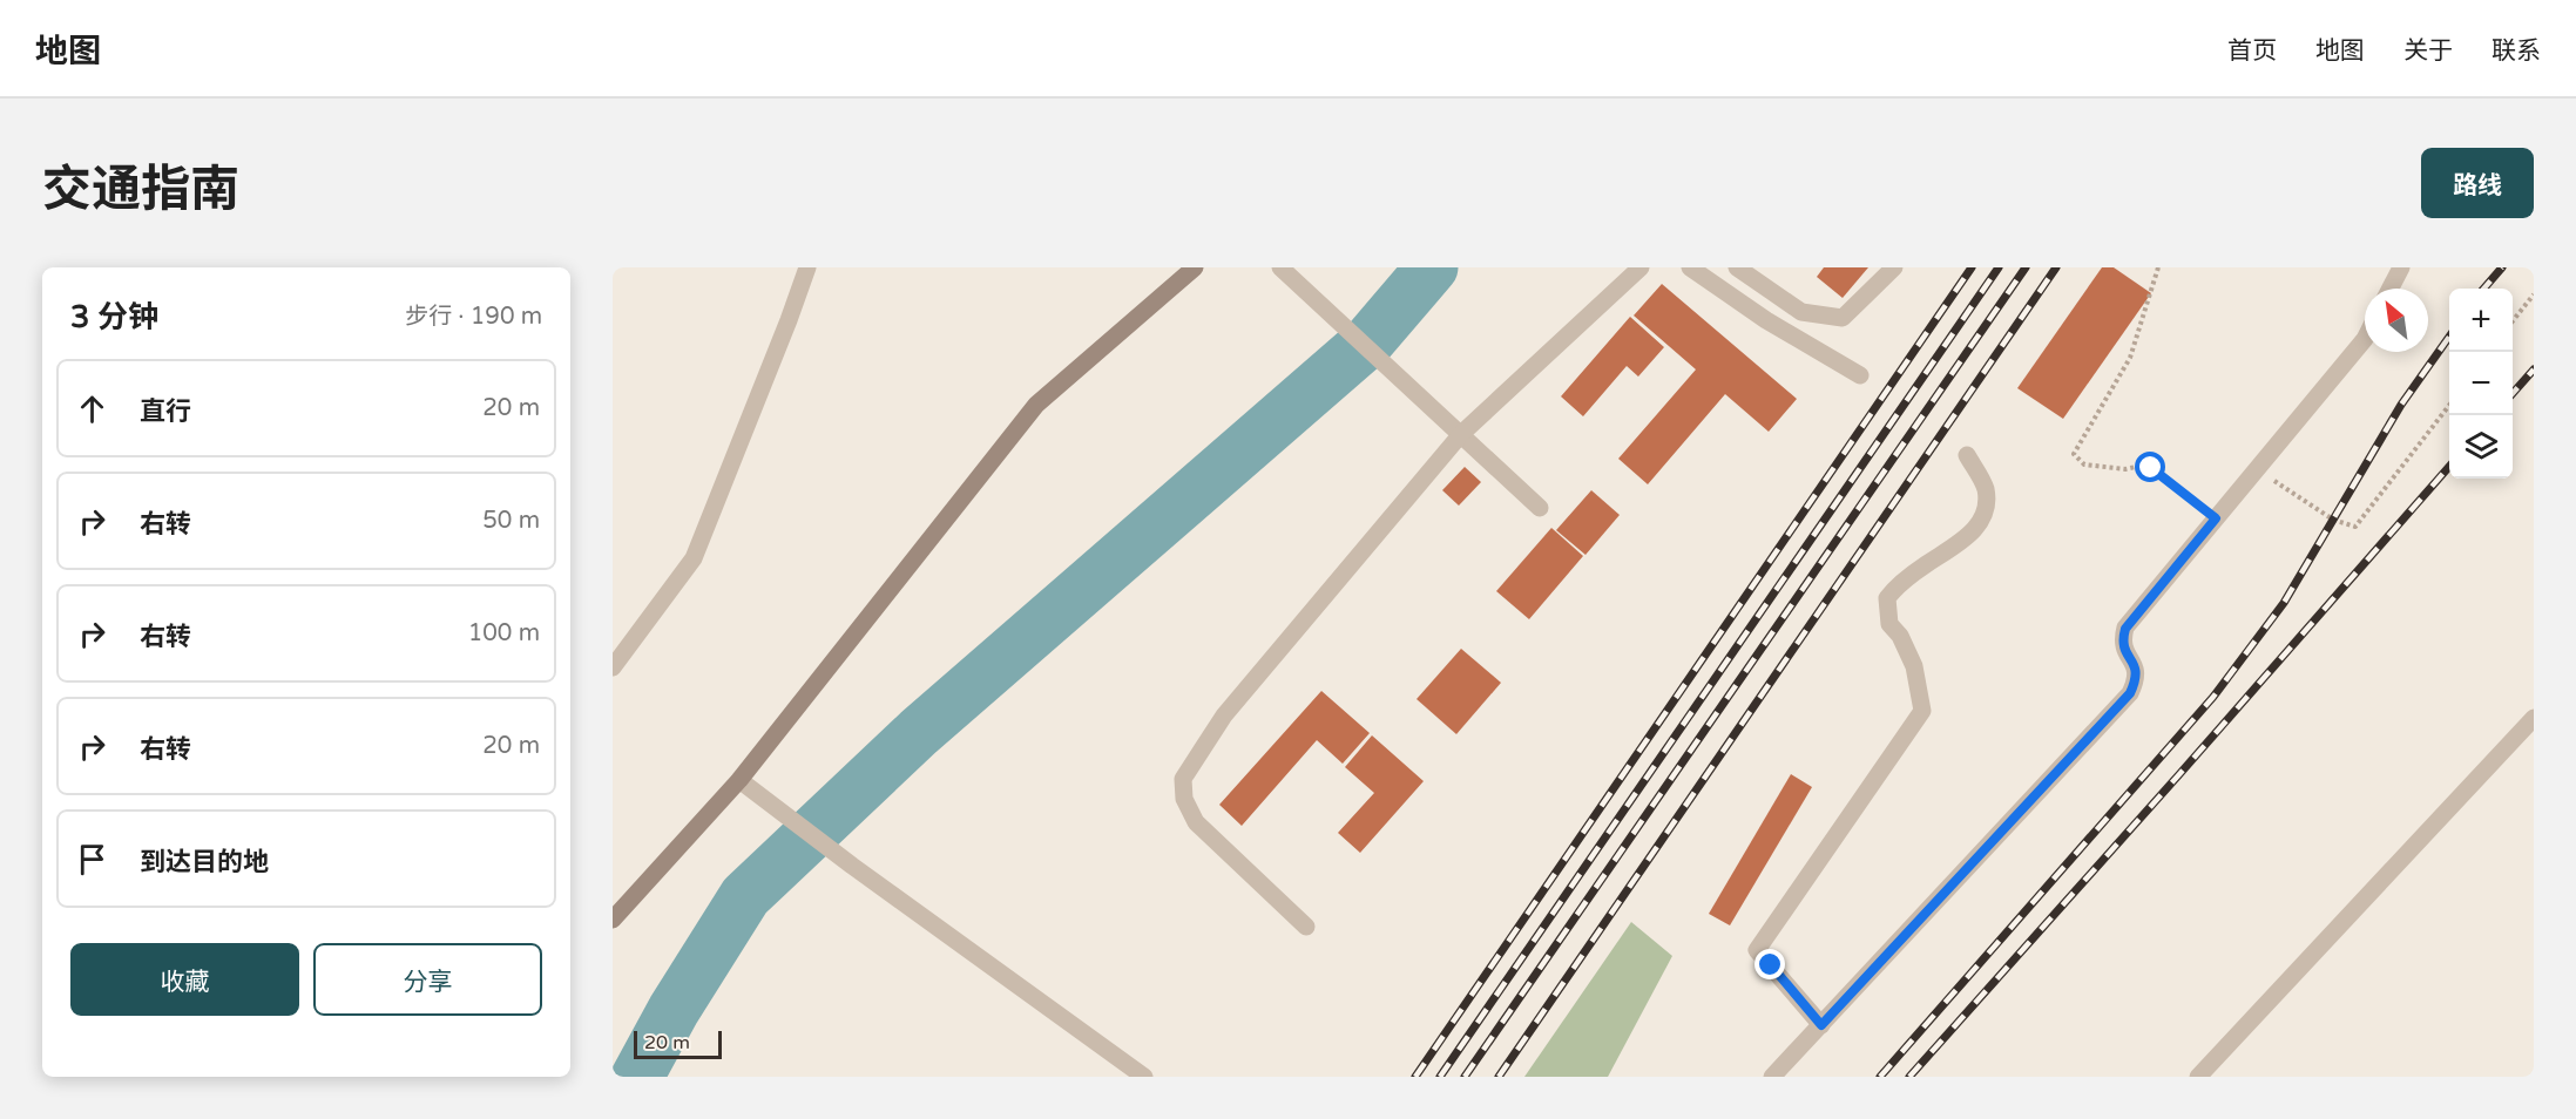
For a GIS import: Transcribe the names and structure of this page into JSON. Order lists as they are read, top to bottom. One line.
{"scale_bar":"20 m","north":"top left","page":{"header":"地图","nav":["首页","地图","关于","联系"],"title":"交通指南","buttons":["路线",["收藏","分享"]],"heading":["3 分钟","步行 · 190 m"],"map_buttons":["+","−"],"list":[["直行","20 m"],["右转","50 m"],["右转","100 m"],["右转","20 m"],"到达目的地"],"scale":"20 m"}}
